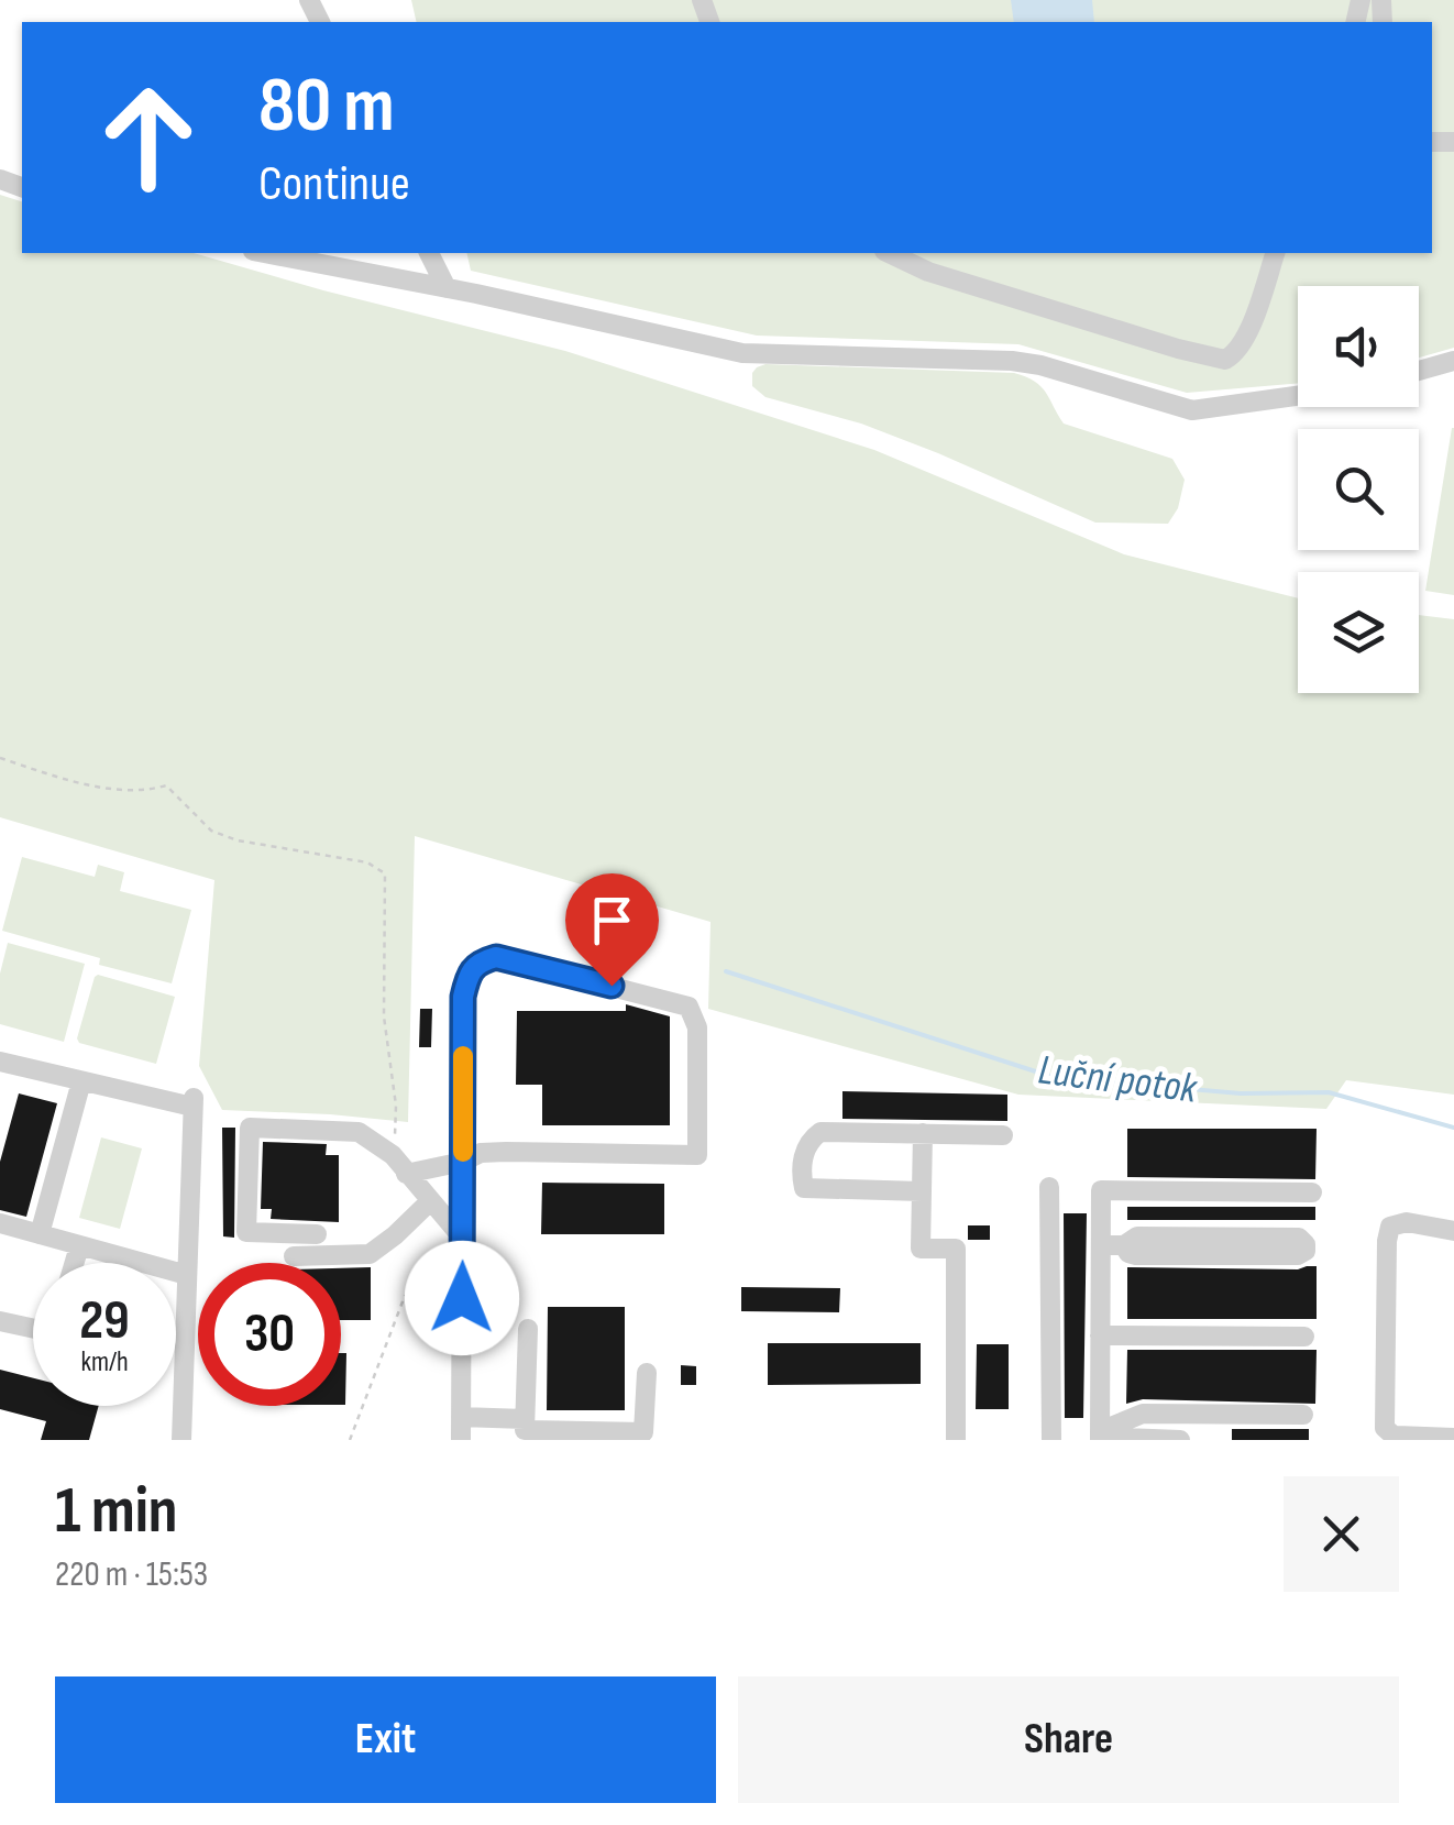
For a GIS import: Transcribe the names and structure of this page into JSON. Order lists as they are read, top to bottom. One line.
{"water":["Luční potok"],"page":{"turn":["80 m","Continue"],"speed":"29 km/h","limit":"30","heading":["1 min","220 m · 15:53"],"buttons":["Exit","Share"]}}
